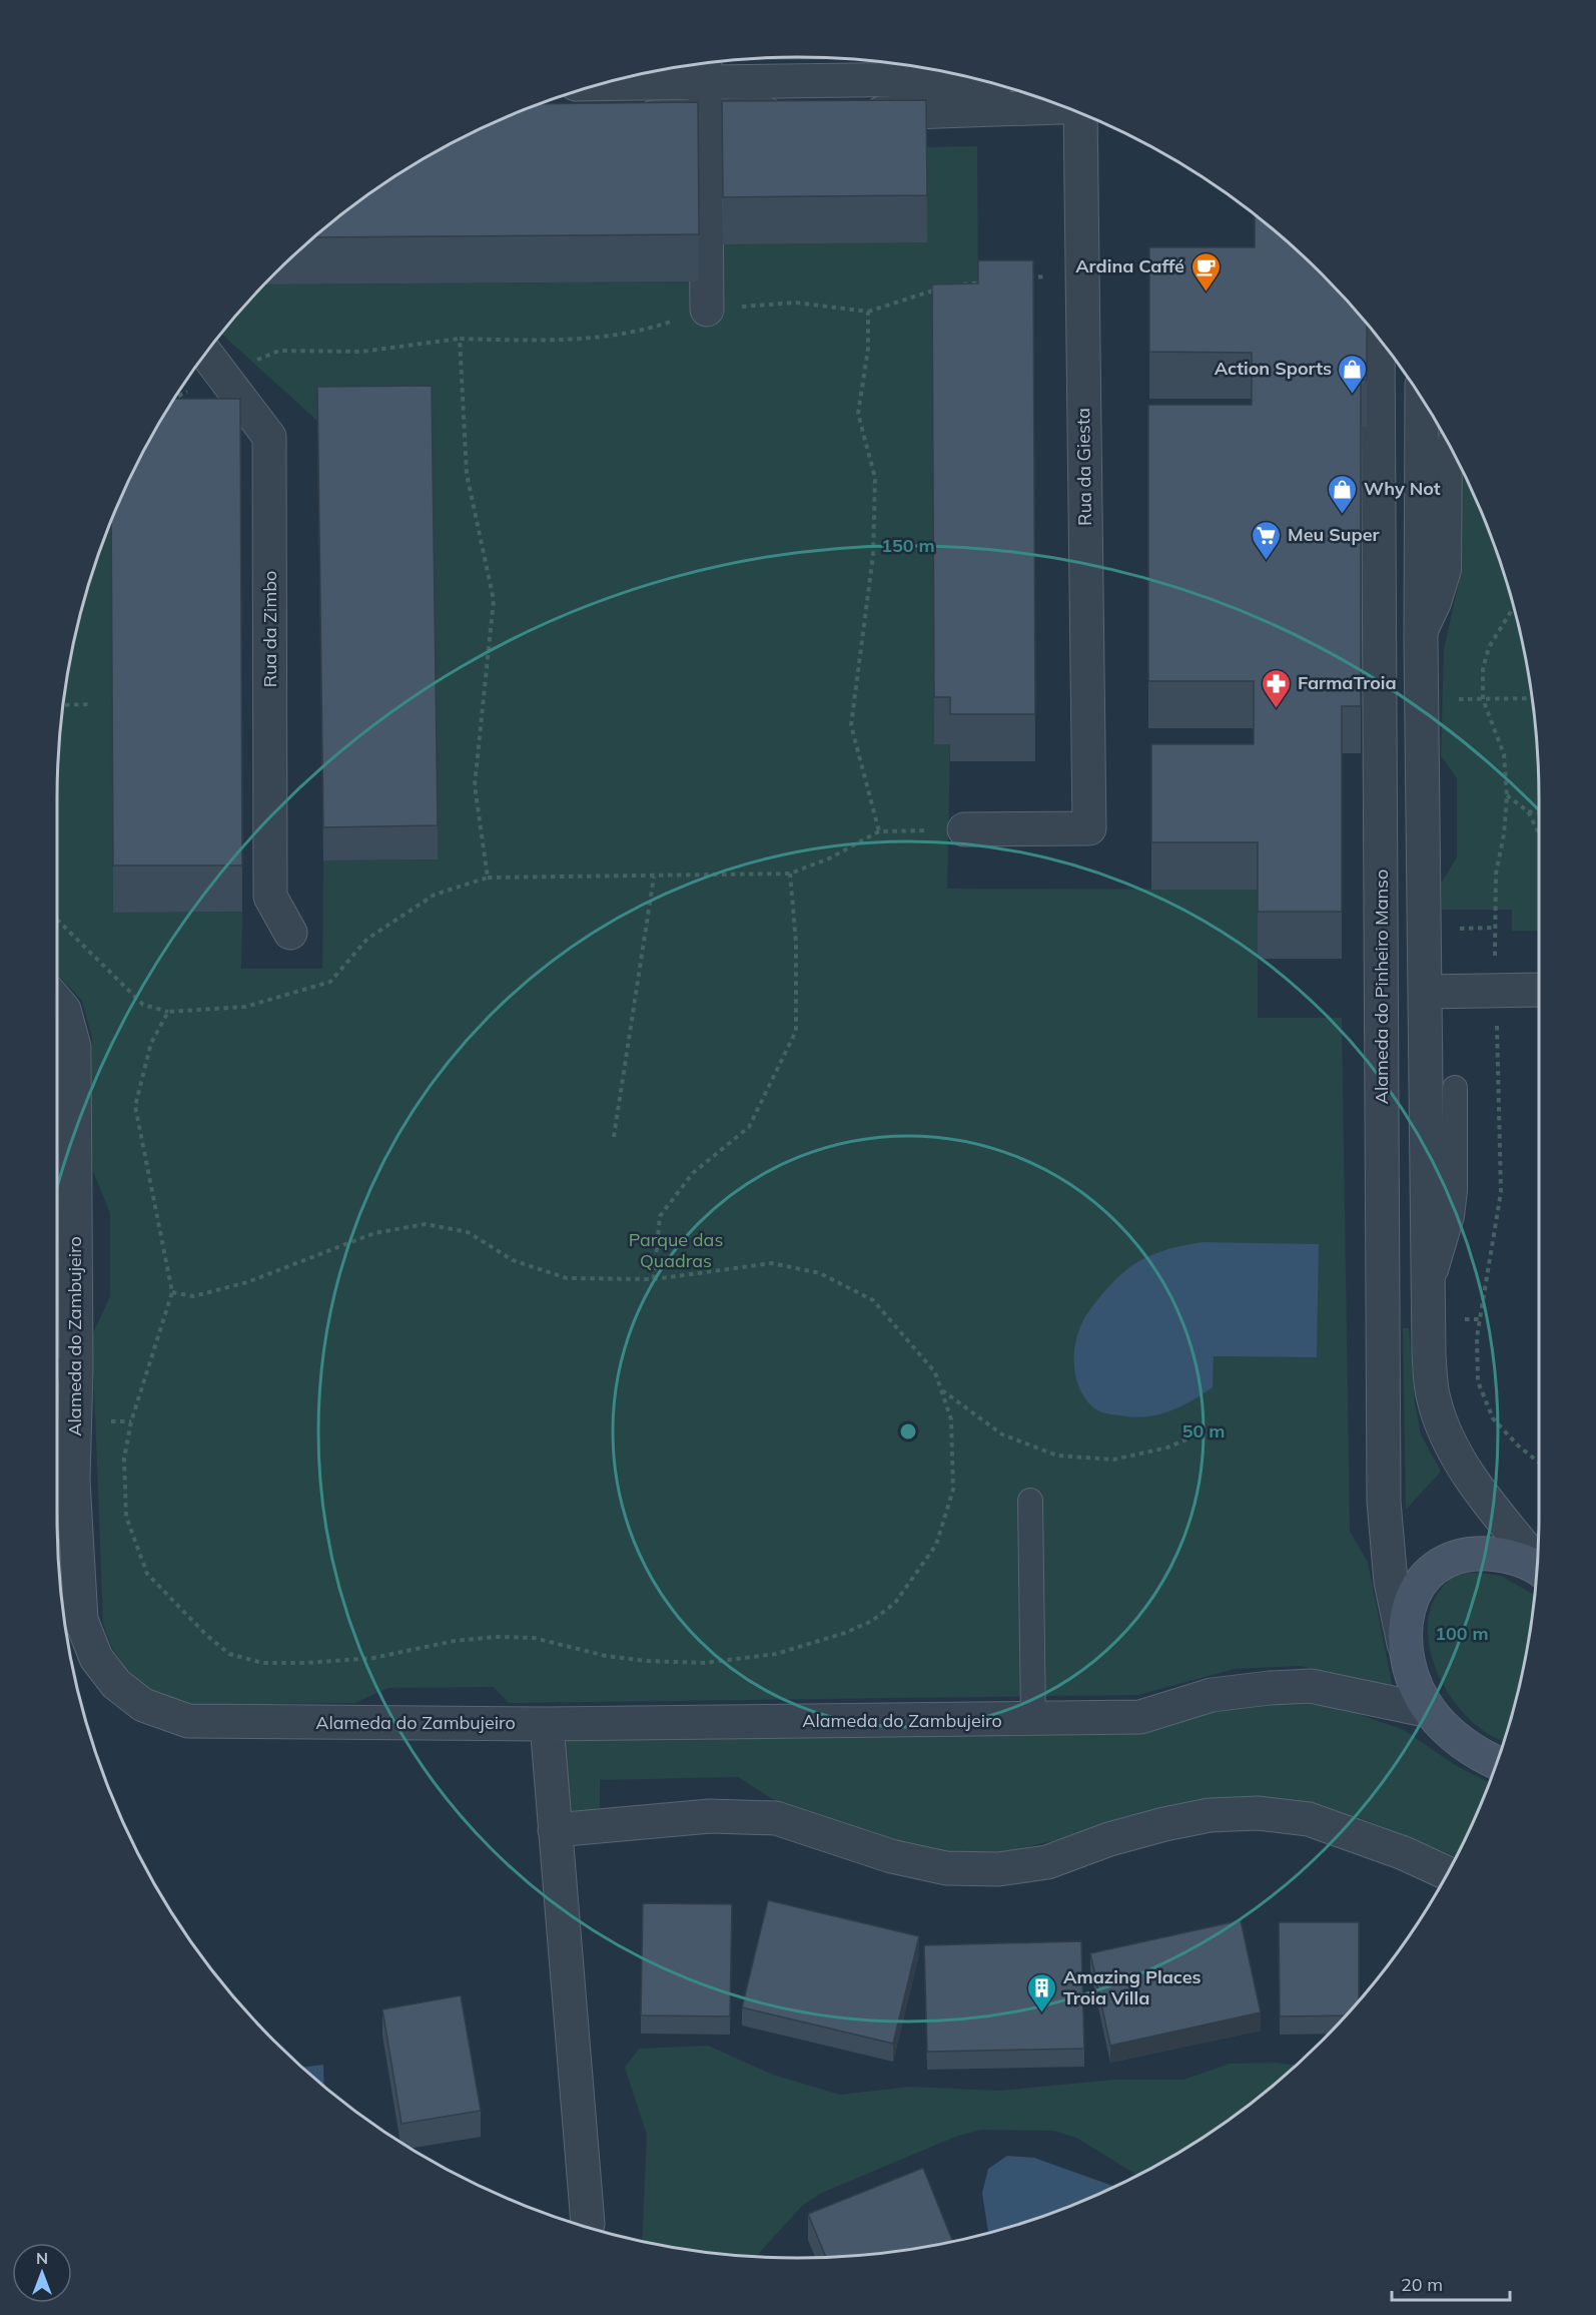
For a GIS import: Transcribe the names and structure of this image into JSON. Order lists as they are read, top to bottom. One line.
{"streets":{"street":["Rua da Giesta","Rua da Zimbo","Alameda do Pinheiro Manso","Alameda do Zambujeiro"]},"parks":["Parque das Quadras"],"places":{"cafe":["Ardina Caffé"],"shop":["Action Sports","Why Not"],"supermarket":["Meu Super"],"pharmacy":["FarmaTroia"],"building":["Amazing Places Troia Villa"]},"scale_bar":"20 m","north":"top","rings":["150 m","50 m","100 m"]}
